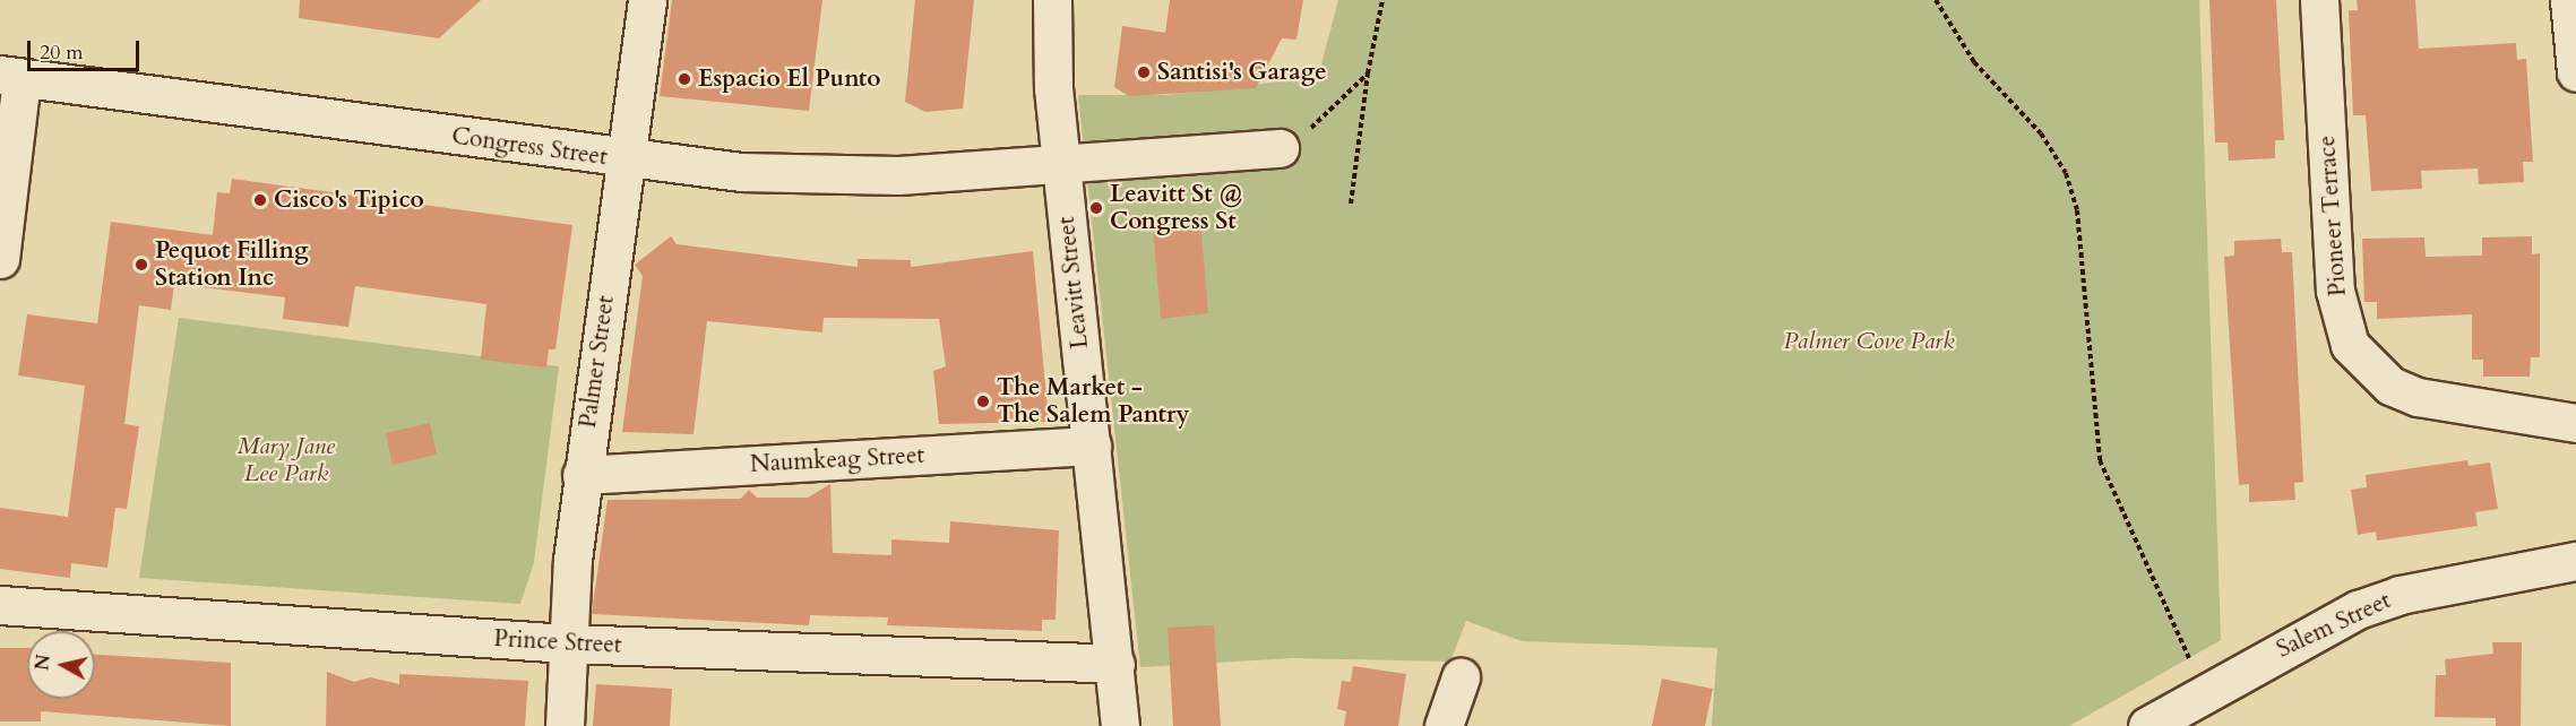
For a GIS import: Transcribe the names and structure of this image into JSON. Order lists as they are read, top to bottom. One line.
{"streets":{"street":["Congress Street","Pioneer Terrace","Leavitt Street","Palmer Street","Naumkeag Street","Salem Street","Prince Street"]},"crossings":[["Congress Street","Leavitt Street"],["Congress Street","Palmer Street"],["Leavitt Street","Naumkeag Street"],["Leavitt Street","Prince Street"],["Palmer Street","Naumkeag Street"],["Palmer Street","Prince Street"]],"parks":["Palmer Cove Park","Mary Jane Lee Park"],"places":["Santisi's Garage","Espacio El Punto","Cisco's Tipico","Leavitt St @ Congress St","Pequot Filling Station Inc","The Market - The Salem Pantry"],"scale_bar":"20 m","north":"left"}
